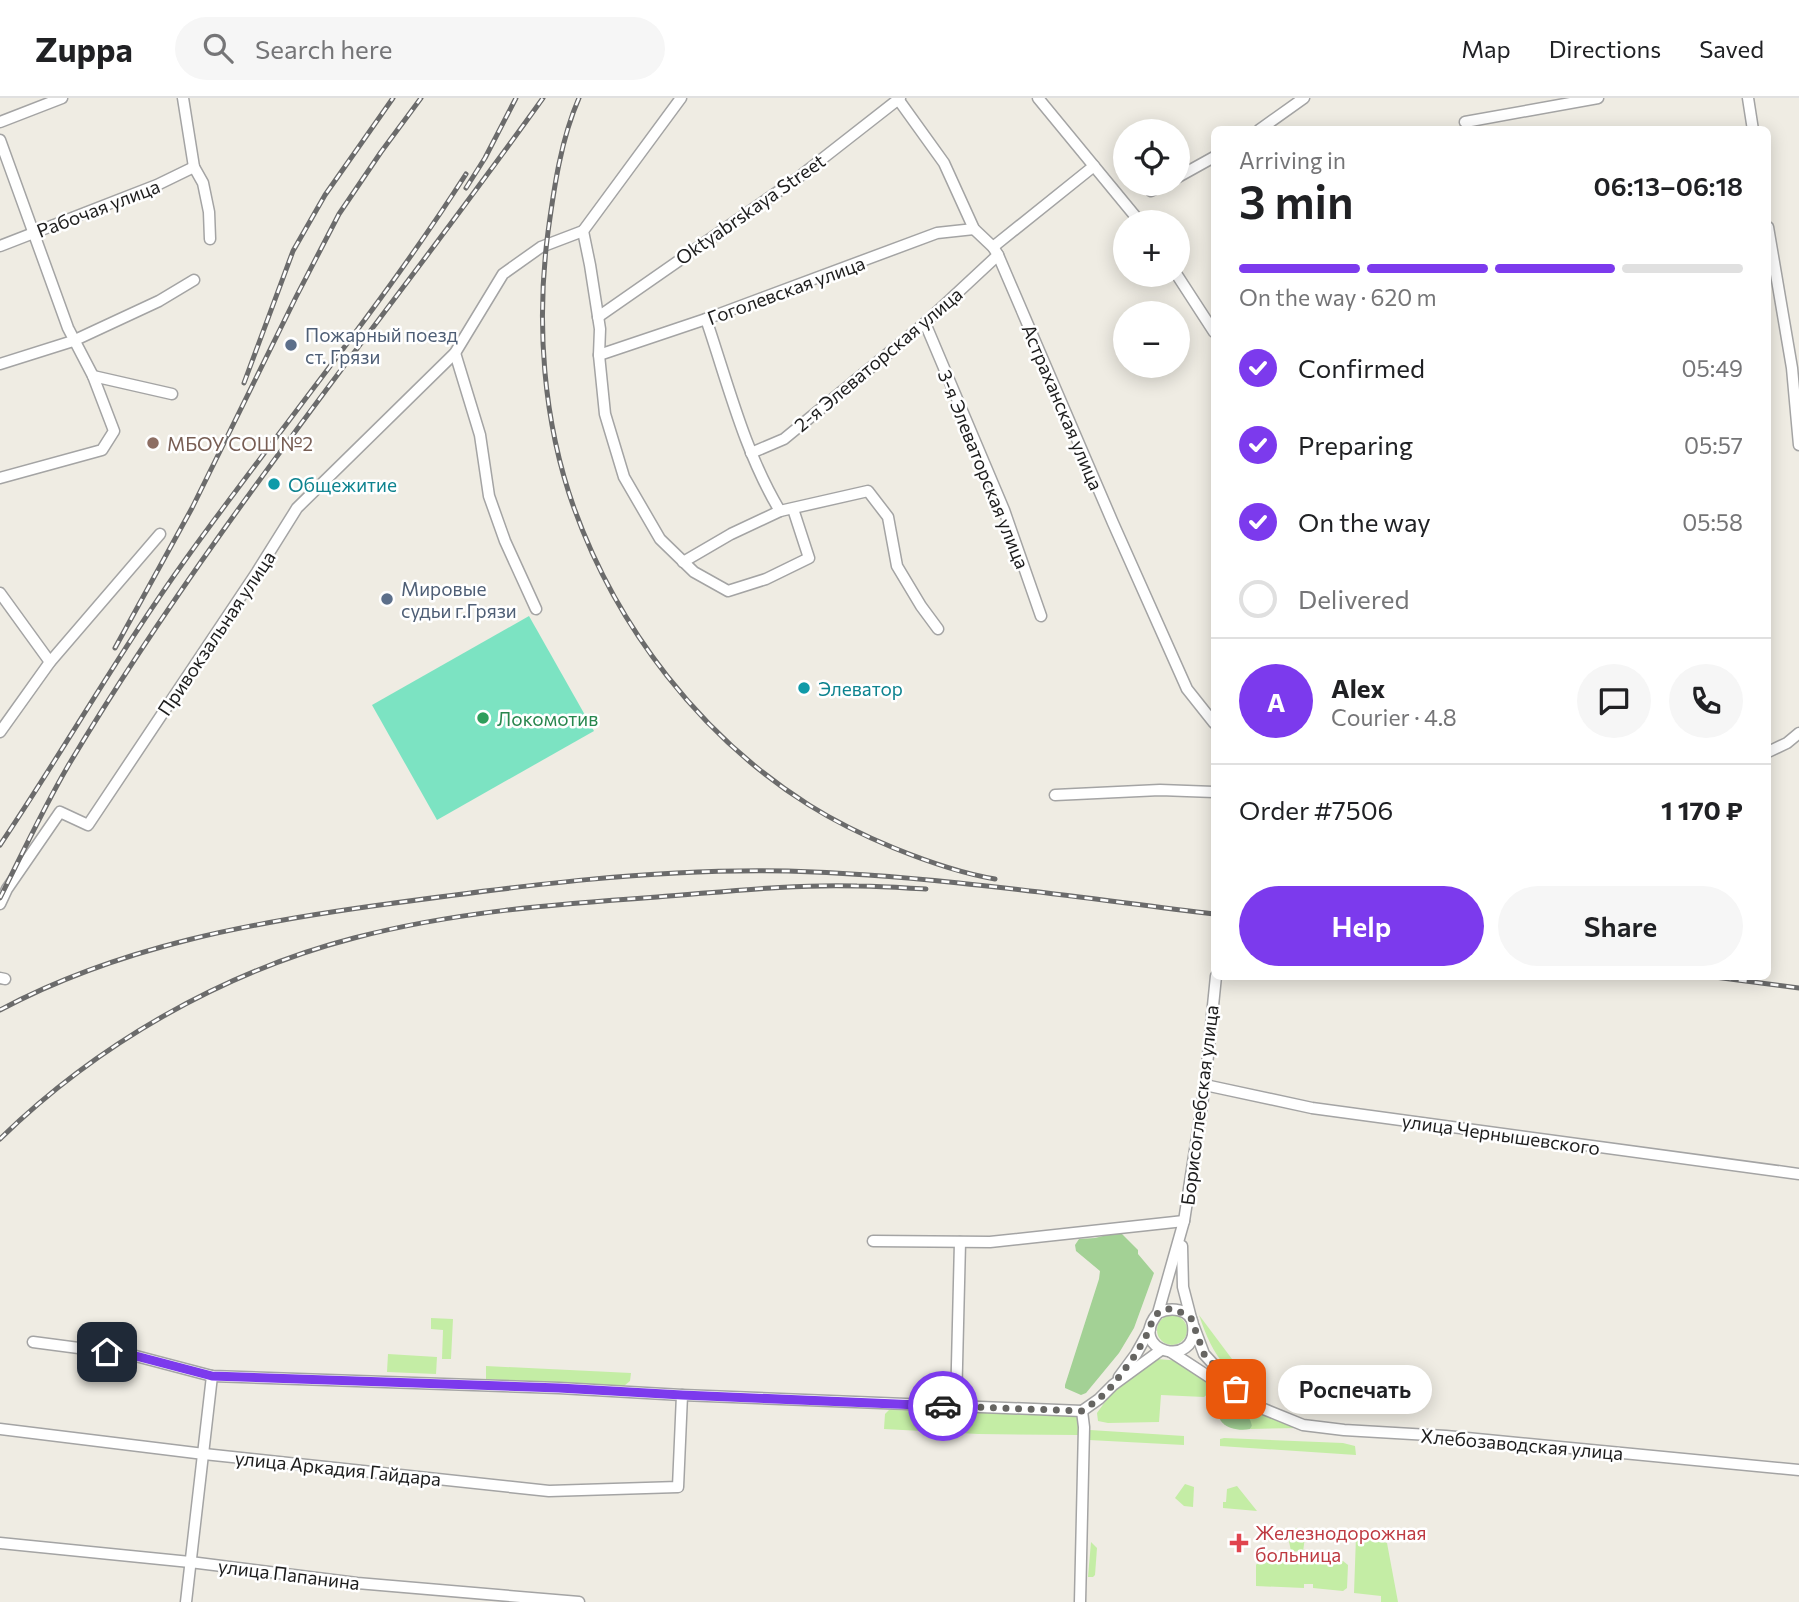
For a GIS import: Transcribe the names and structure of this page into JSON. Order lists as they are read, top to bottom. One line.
{"streets":{"street":["Рабочая улица","Oktyabrskaya Street","Гоголевская улица","2-я Элеваторская улица","Астраханская улица","3-я Элеваторская улица","Привокзальная улица","Борисоглебская улица","улица Чернышевского","Хлебозаводская улица","улица Аркадия Гайдара","улица Папанина"]},"crossings":[["Oktyabrskaya Street","Астраханская улица"],["Гоголевская улица","Астраханская улица"],["2-я Элеваторская улица","Астраханская улица"],["2-я Элеваторская улица","3-я Элеваторская улица"],["Борисоглебская улица","улица Чернышевского"]],"places":{"other":["Пожарный поезд ст. Грязи","МБОУ СОШ №2","Общежитие","Мировые судьи г.Грязи","Элеватор","Локомотив","Роспечать"],"health":["Железнодорожная больница"]},"page":{"header":"Zuppa","search":"Search here","nav":["Map","Directions","Saved"],"map_buttons":["+","−"],"heading":["3 min","Arriving in","06:13–06:18"],"panel":["Alex","Courier · 4.8","Order #7506","1 170 ₽"],"bar":"On the way · 620 m","list":[["Confirmed","05:49"],["Preparing","05:57"],["On the way","05:58"],"Delivered"],"round":"A","buttons":["Help","Share"],"bubble":"Роспечать"}}
